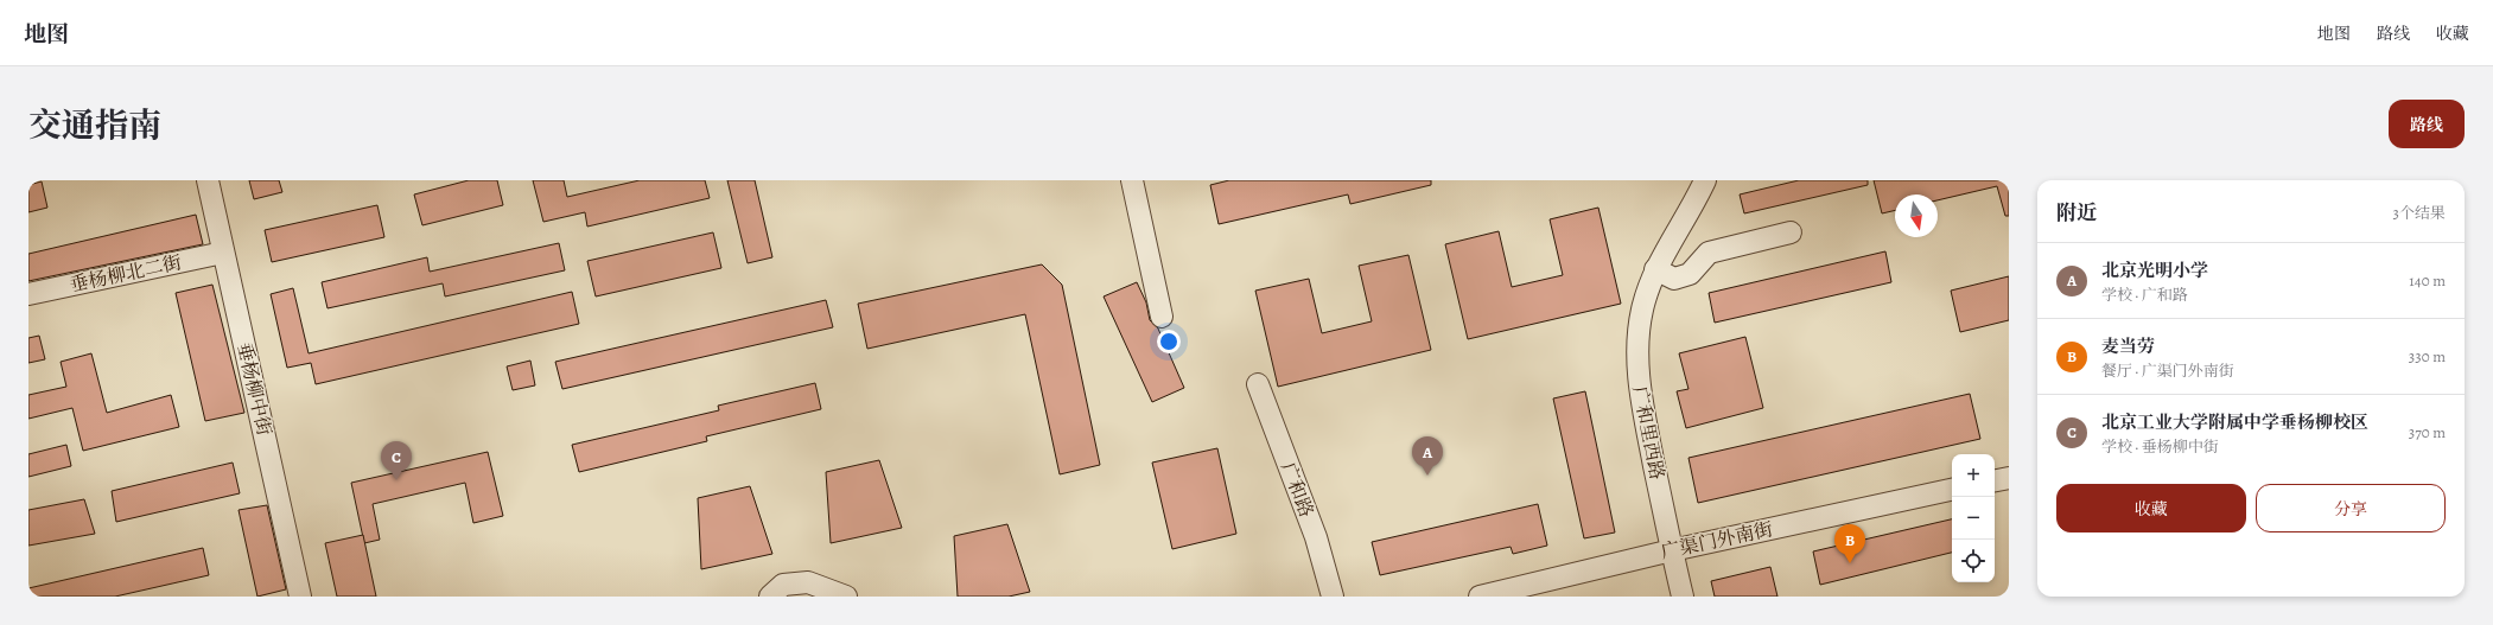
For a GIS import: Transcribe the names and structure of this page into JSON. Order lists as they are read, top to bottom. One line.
{"streets":{"street":["垂杨柳北二街","垂杨柳中街","广和里西路","广和路","广渠门外南街"]},"crossings":[["垂杨柳北二街","垂杨柳中街"],["广和里西路","广渠门外南街"]],"north":"bottom","page":{"header":"地图","nav":["地图","路线","收藏"],"title":"交通指南","buttons":["路线",["收藏","分享"]],"heading":["附近","3个结果"],"list":[{"mark":"A","name":"北京光明小学","note":"学校 · 广和路","value":"140 m"},{"mark":"B","name":"麦当劳","note":"餐厅 · 广渠门外南街","value":"330 m"},{"mark":"C","name":"北京工业大学附属中学垂杨柳校区","note":"学校 · 垂杨柳中街","value":"370 m"}],"pins":["A","C","B"],"map_buttons":["+","−"]}}
